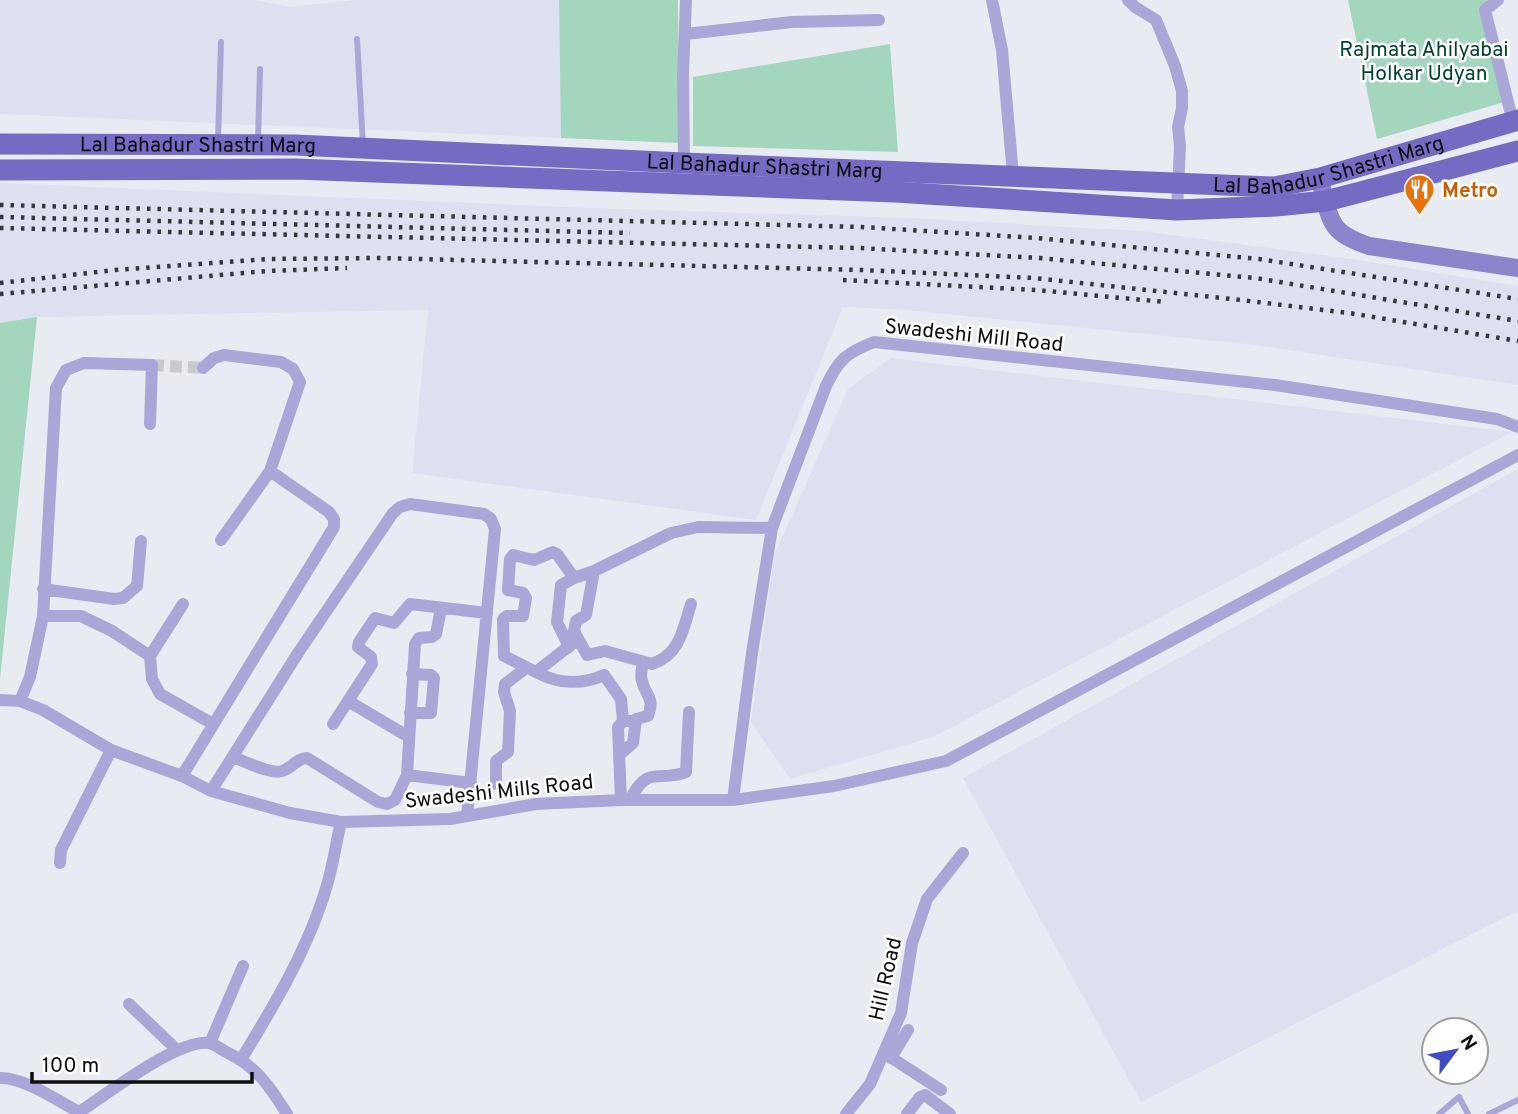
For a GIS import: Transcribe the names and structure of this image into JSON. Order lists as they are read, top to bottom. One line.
{"streets":{"main road":["Lal Bahadur Shastri Marg"],"street":["Swadeshi Mill Road","Swadeshi Mills Road","Hill Road"]},"crossings":[["Swadeshi Mill Road","Swadeshi Mills Road"]],"parks":["Rajmata Ahilyabai Holkar Udyan"],"places":{"restaurant":["Metro"]},"scale_bar":"100 m","north":"top right"}
